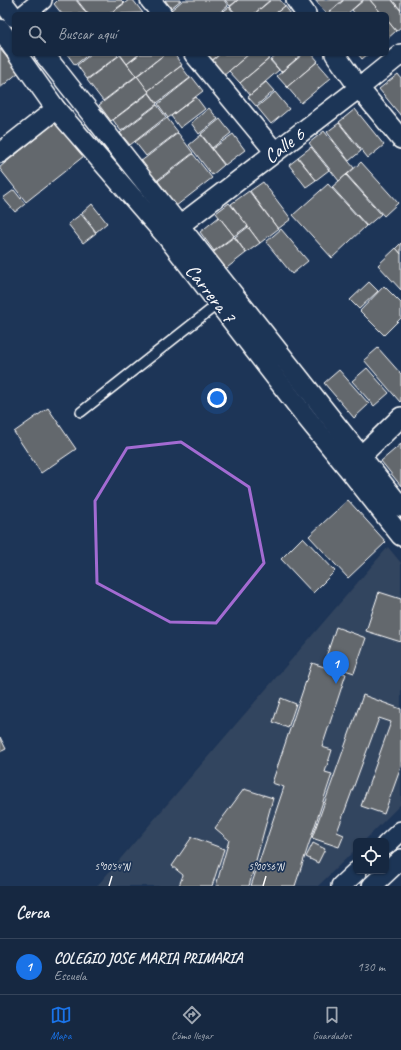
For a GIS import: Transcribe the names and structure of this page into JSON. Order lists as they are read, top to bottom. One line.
{"streets":{"street":["Calle 6","Carrera 7"]},"crossings":[["Calle 6","Carrera 7"]],"page":{"search":"Buscar aquí","pins":"1","heading":"Cerca","list":[{"mark":"1","name":"COLEGIO JOSE MARIA PRIMARIA","note":"Escuela","value":"130 m"}],"nav":["Mapa","Cómo llegar","Guardados"]},"coordinates":["5°00'54\"N","5°00'56\"N"]}
